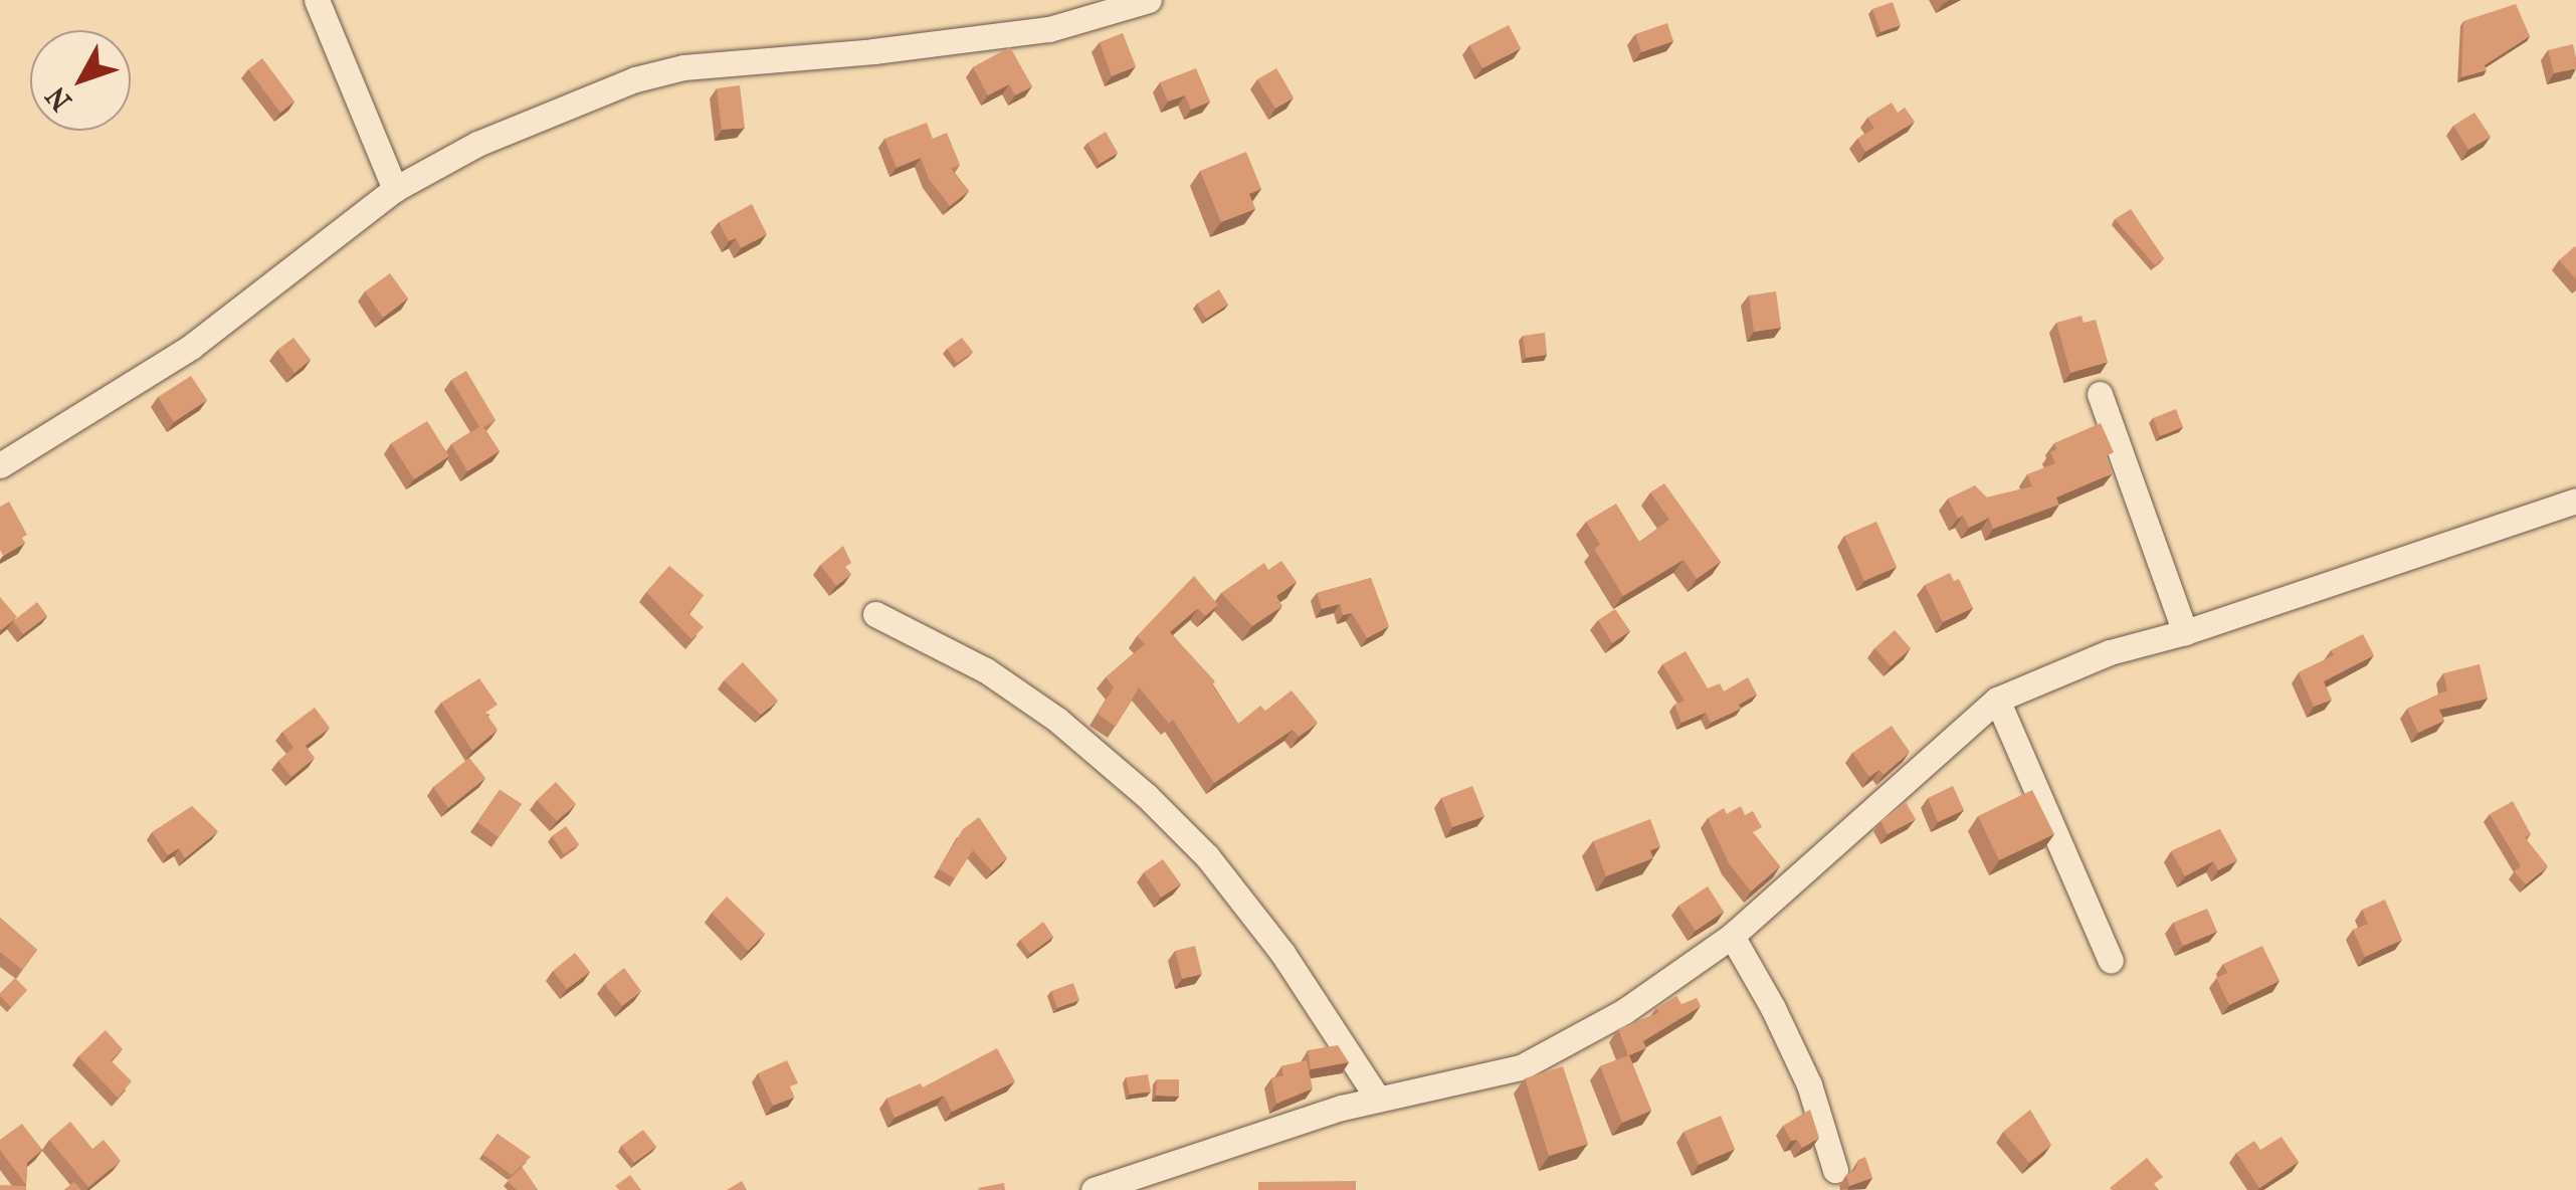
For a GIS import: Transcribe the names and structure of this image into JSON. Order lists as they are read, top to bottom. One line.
{"north":"bottom left"}
